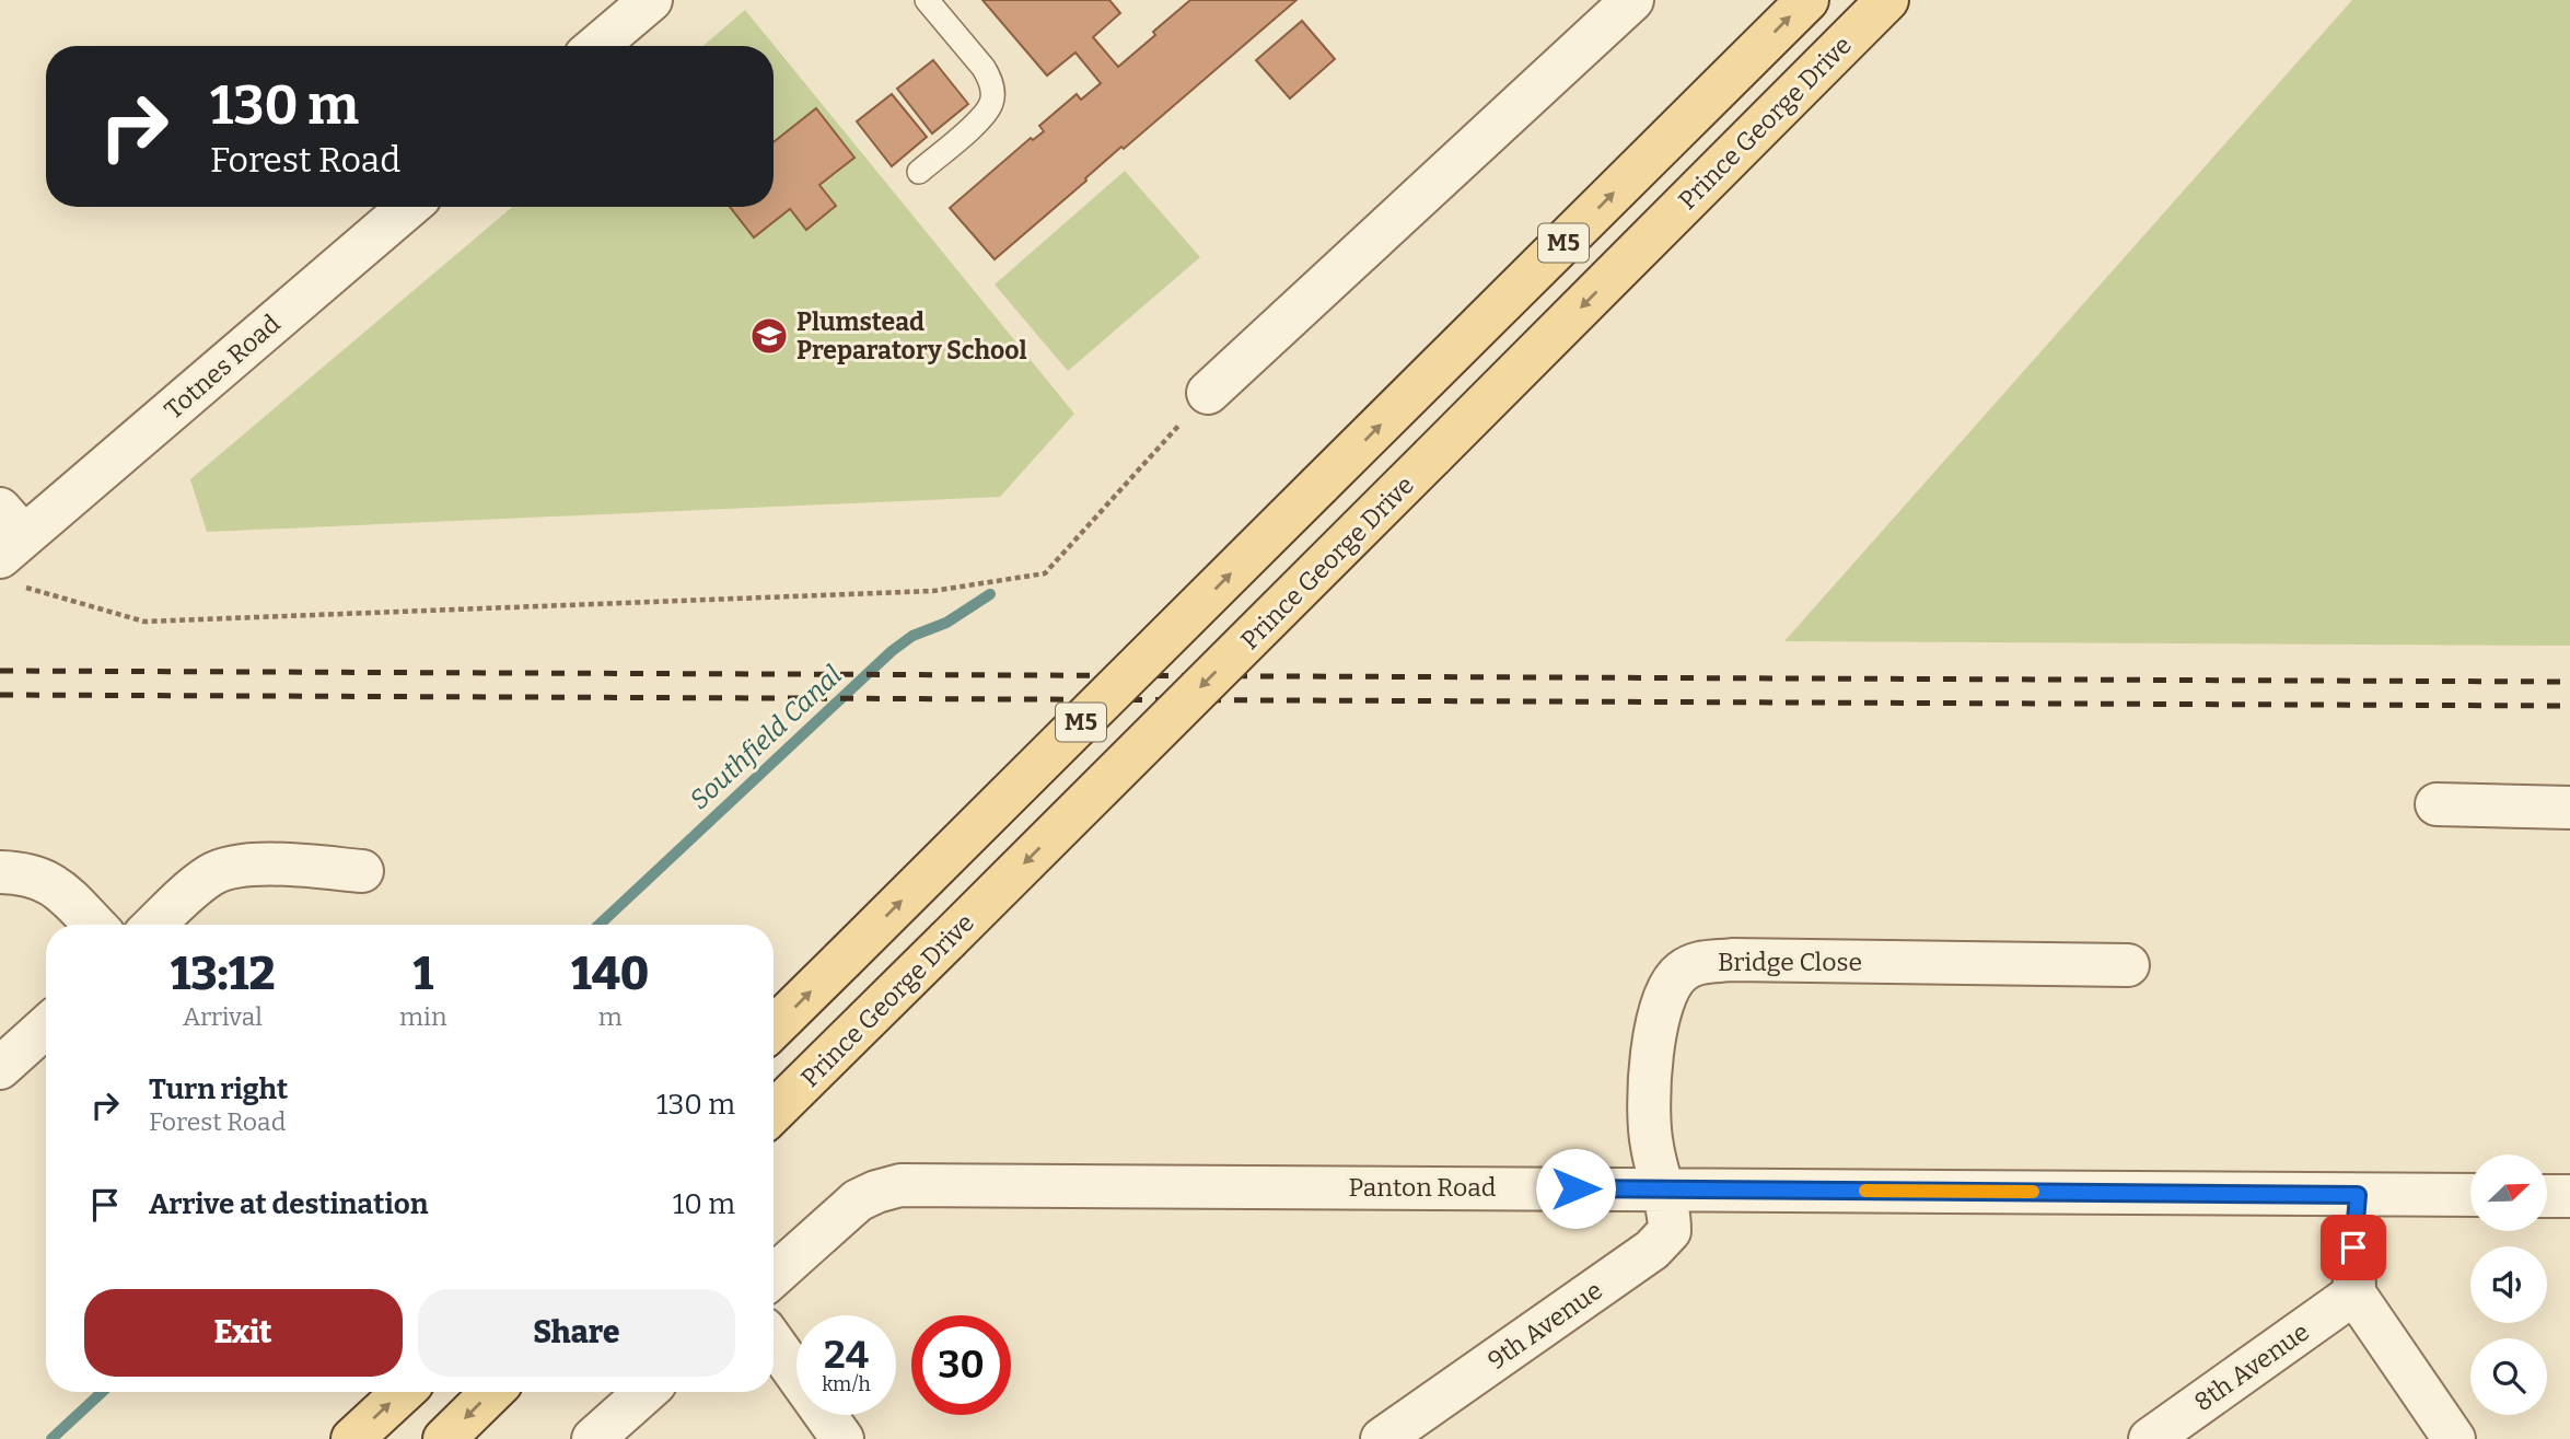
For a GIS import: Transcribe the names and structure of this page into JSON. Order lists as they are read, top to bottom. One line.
{"streets":{"main road":["Prince George Drive","M5"],"street":["Totnes Road","Bridge Close","Panton Road","9th Avenue","8th Avenue"]},"crossings":[["Bridge Close","Panton Road"],["Bridge Close","9th Avenue"],["Panton Road","9th Avenue"]],"water":["Southfield Canal"],"places":{"school or university":["Plumstead Preparatory School"]},"north":"top right","page":{"turn":["130 m","Forest Road"],"eta":["13:12","Arrival","1","min","140","m"],"list":[{"name":"Turn right","note":"Forest Road","value":"130 m"},{"name":"Arrive at destination","value":"10 m"}],"buttons":["Exit","Share"],"speed":"24 km/h","limit":"30"}}
